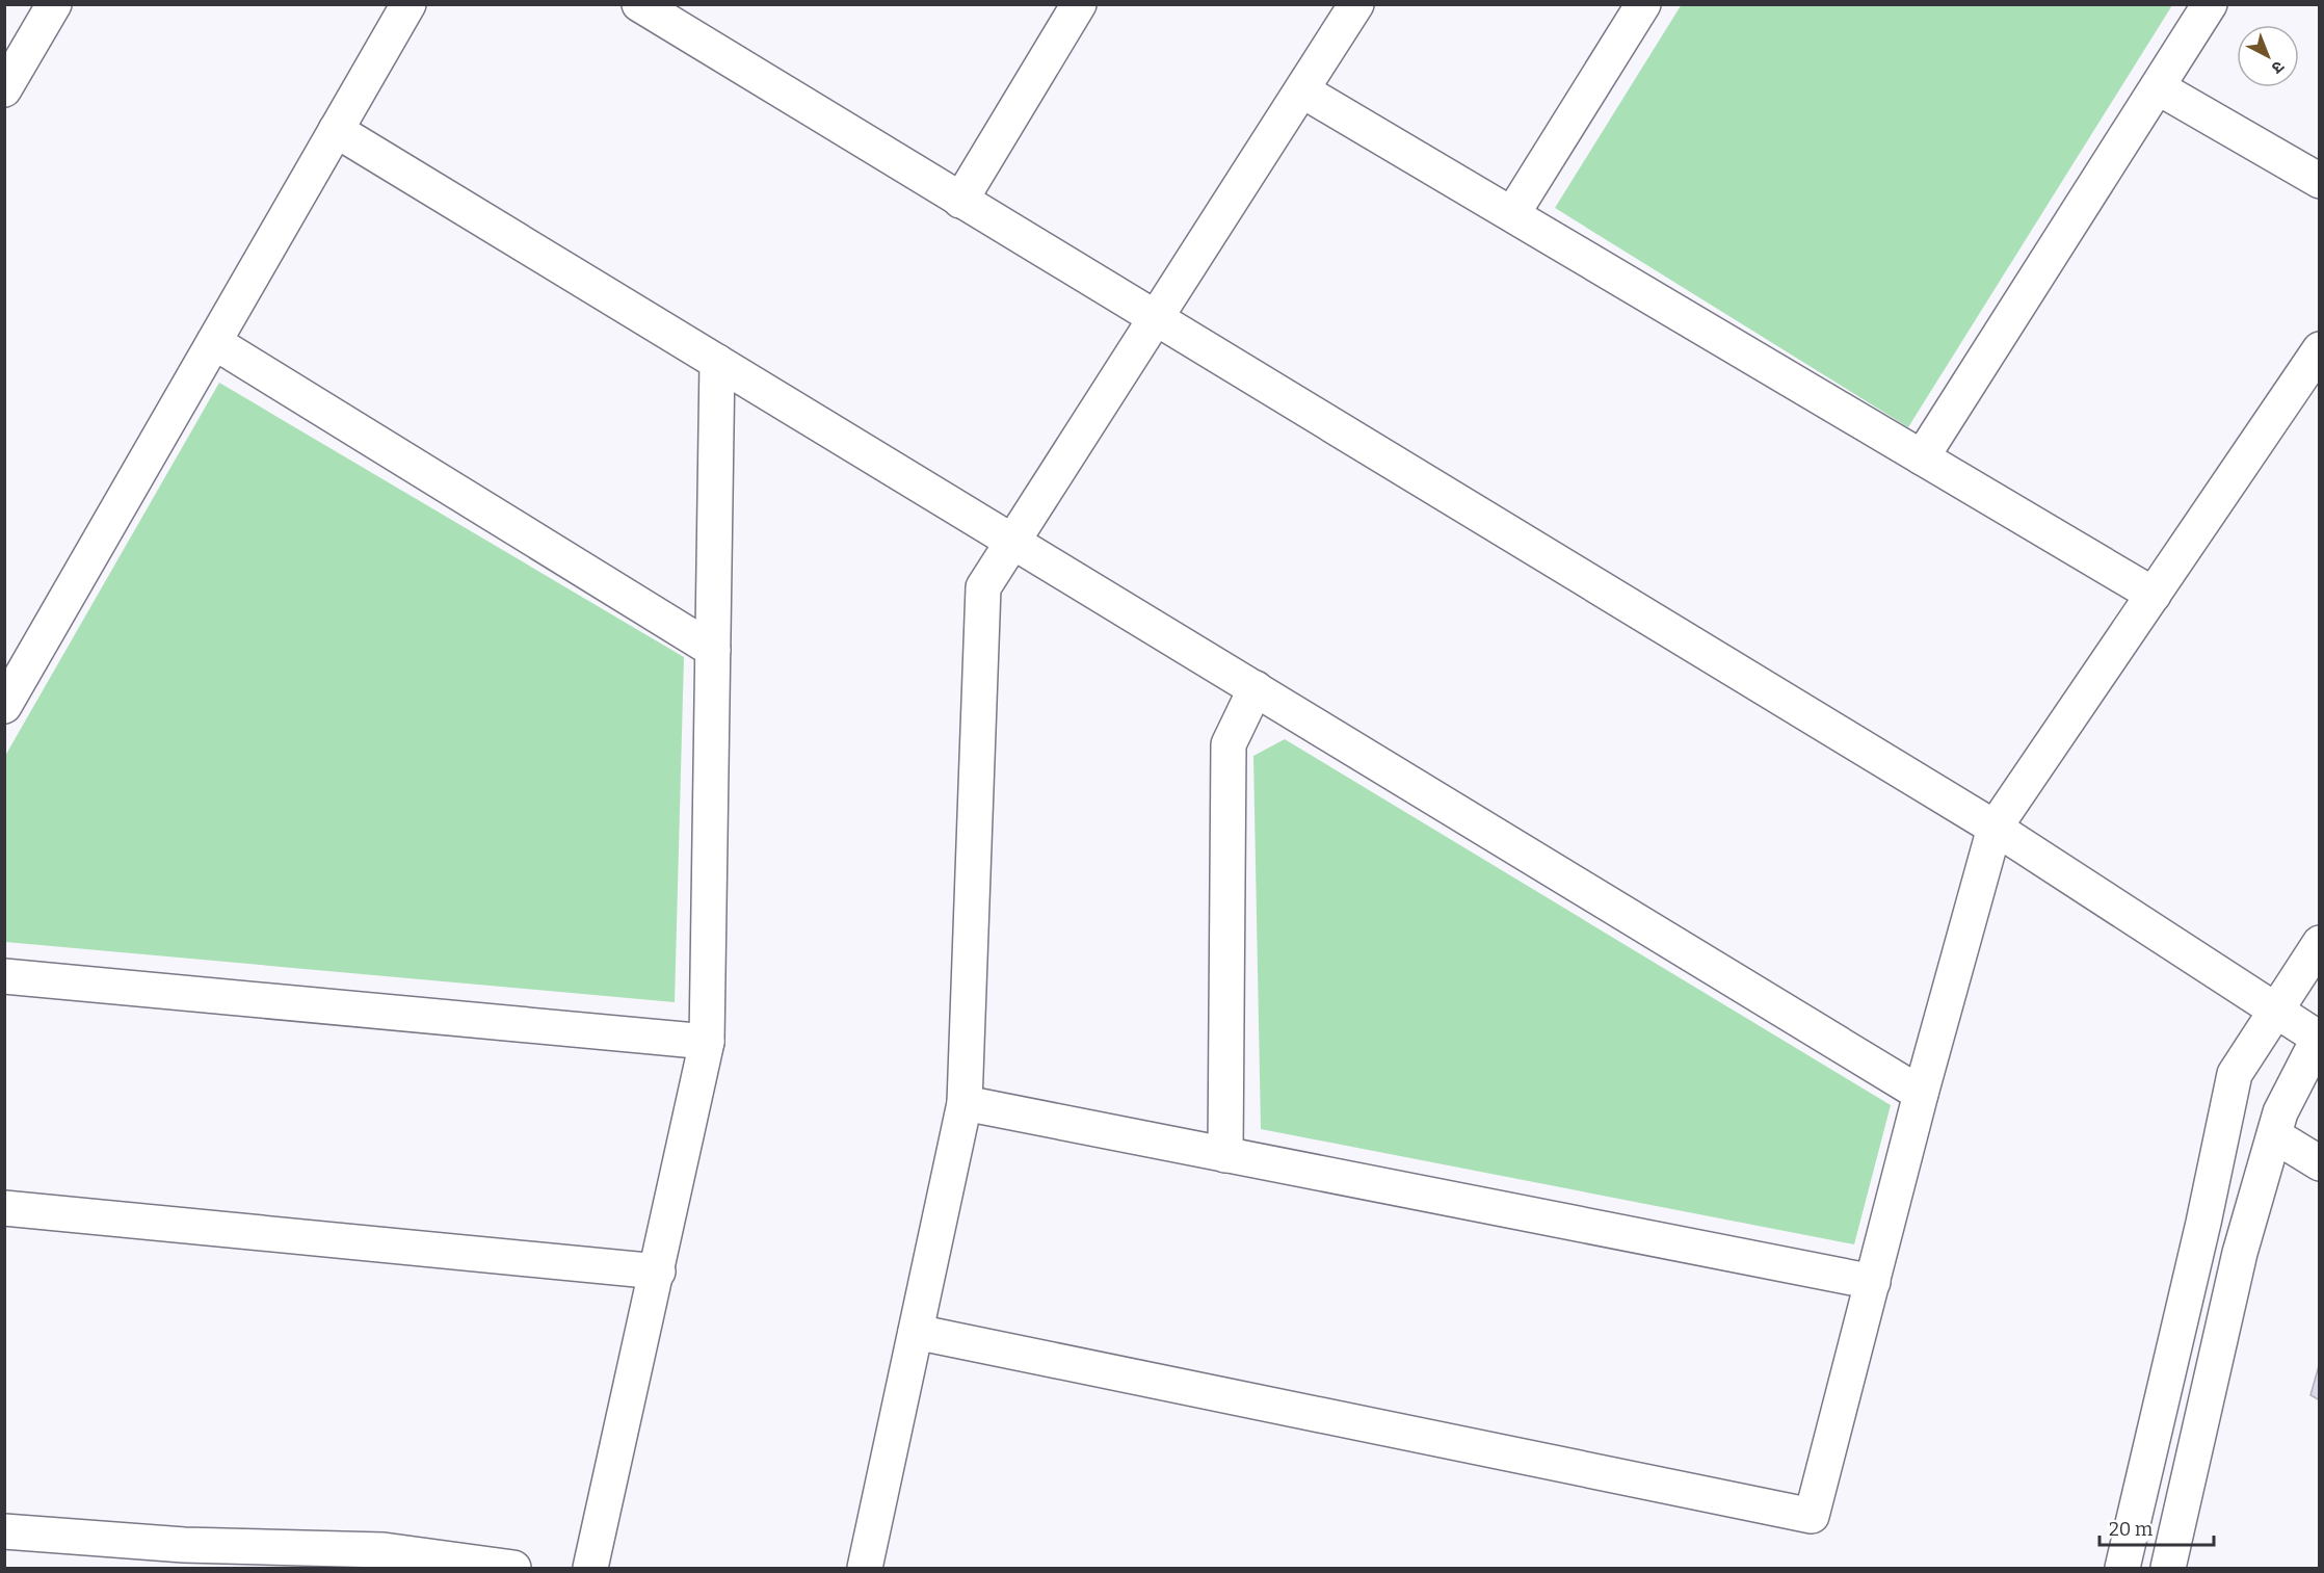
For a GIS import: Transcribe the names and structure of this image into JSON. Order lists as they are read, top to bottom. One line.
{"scale_bar":"20 m","north":"bottom right"}
